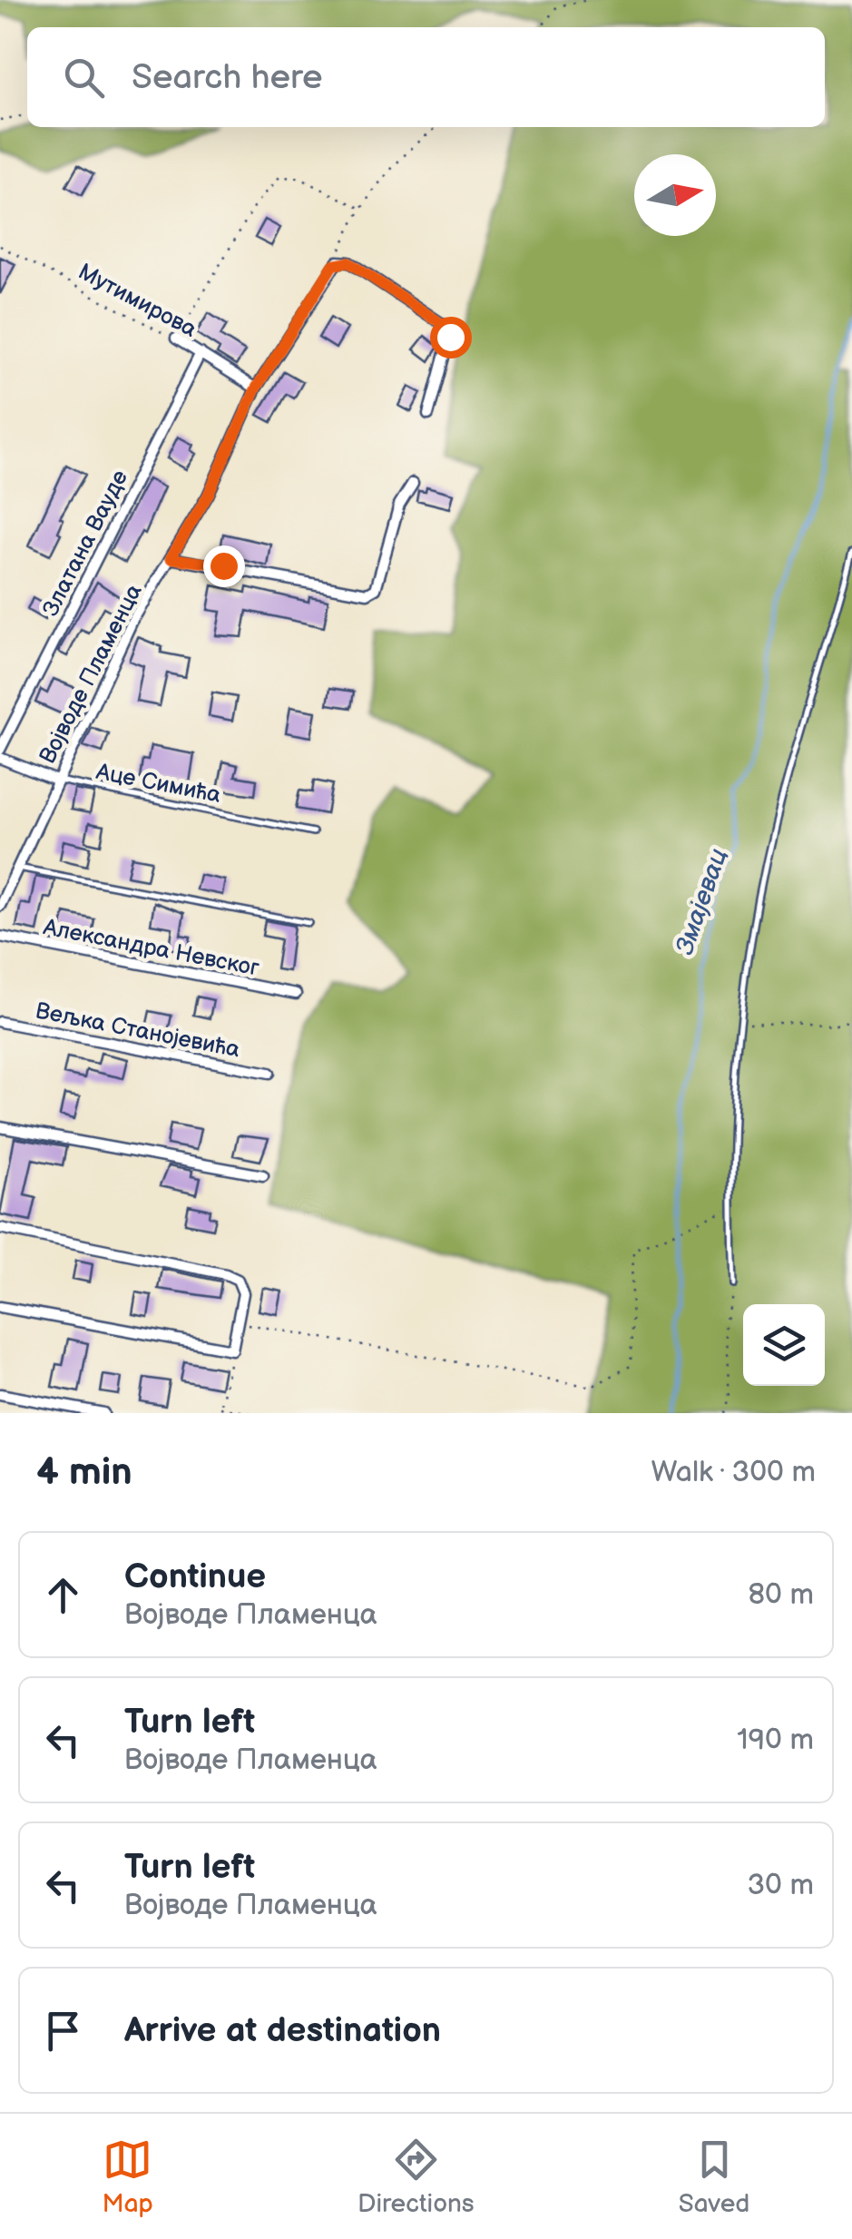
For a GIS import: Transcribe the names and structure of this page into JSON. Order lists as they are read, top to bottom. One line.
{"streets":{"street":["Мутимирова","Златана Вауде","Војводе Пламенца","Аце Симића","Александра Невског","Вељка Станојевића"]},"crossings":[["Мутимирова","Златана Вауде"],["Мутимирова","Војводе Пламенца"],["Војводе Пламенца","Аце Симића"]],"water":["Змајевац"],"north":"right","page":{"search":"Search here","heading":["4 min","Walk · 300 m"],"list":[["Continue","Војводе Пламенца","80 m"],["Turn left","Војводе Пламенца","190 m"],["Turn left","Војводе Пламенца","30 m"],"Arrive at destination"],"nav":["Map","Directions","Saved"]}}
